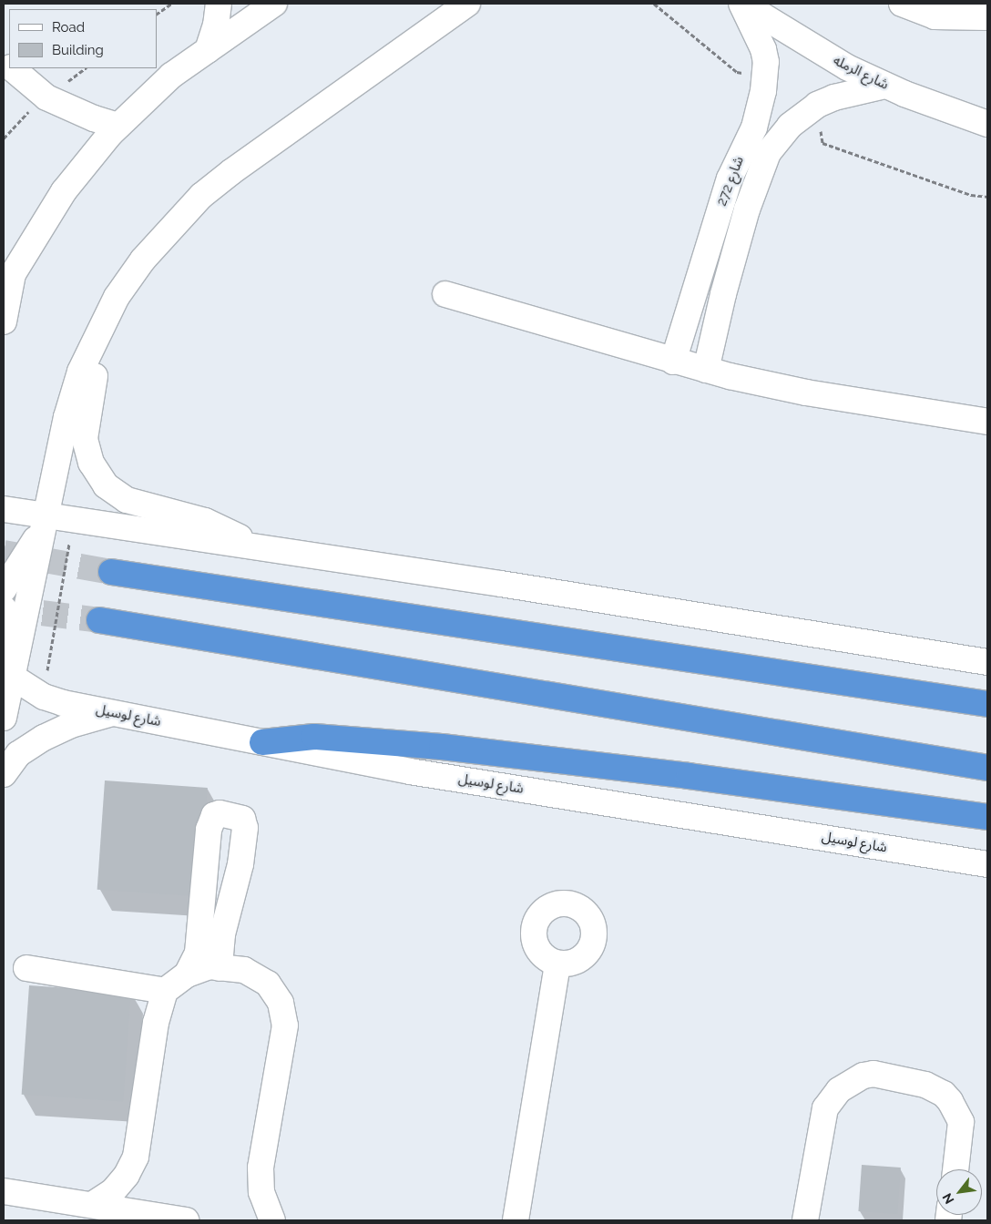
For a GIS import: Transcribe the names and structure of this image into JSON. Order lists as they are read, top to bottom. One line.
{"streets":{"street":["شارع الرمله","شارع 272","شارع لوسيل"]},"crossings":[["شارع الرمله","شارع 272"]],"legend":["Road","Building"],"north":"bottom left"}
